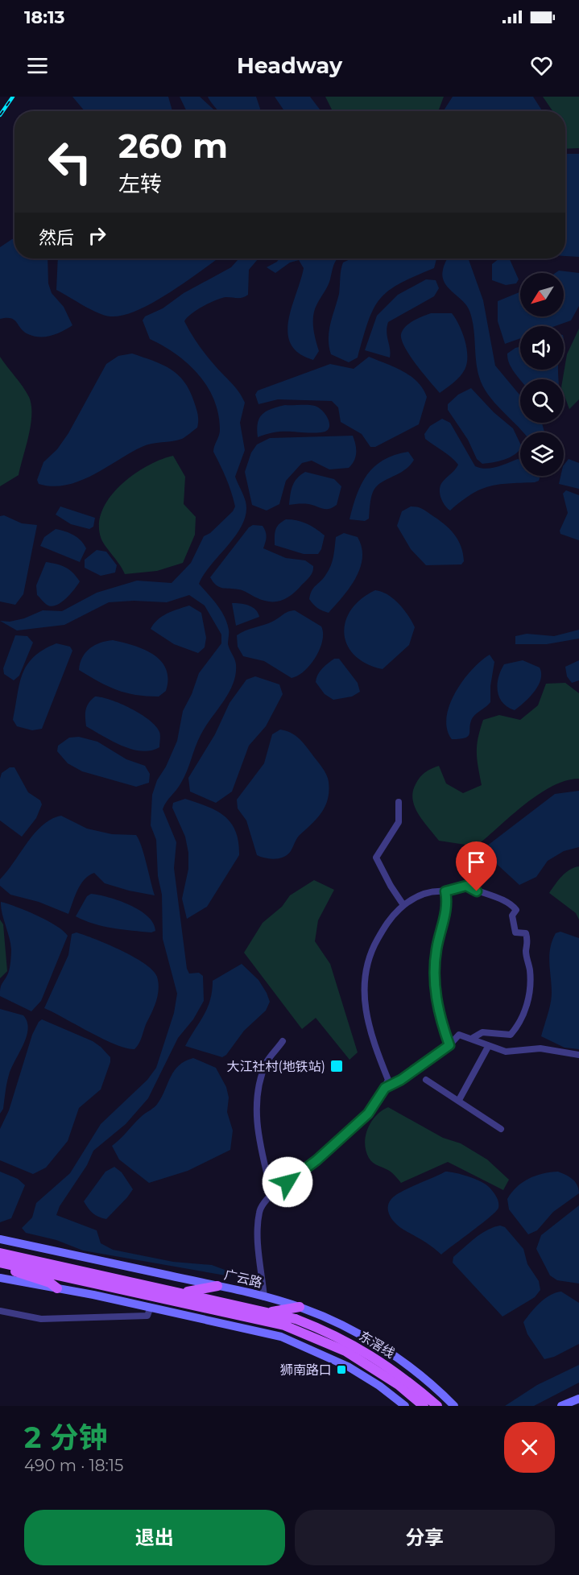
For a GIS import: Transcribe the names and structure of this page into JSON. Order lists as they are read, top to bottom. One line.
{"streets":{"main road":["广云路","东滘线"]},"crossings":[["广云路","东滘线"]],"places":{"transit":["大江社村(地铁站)","狮南路口"]},"north":"bottom left","page":{"status":"18:13","header":"Headway","turn":["260 m","左转"],"then":"然后","heading":["2 分钟","490 m · 18:15"],"buttons":["退出","分享"]}}
